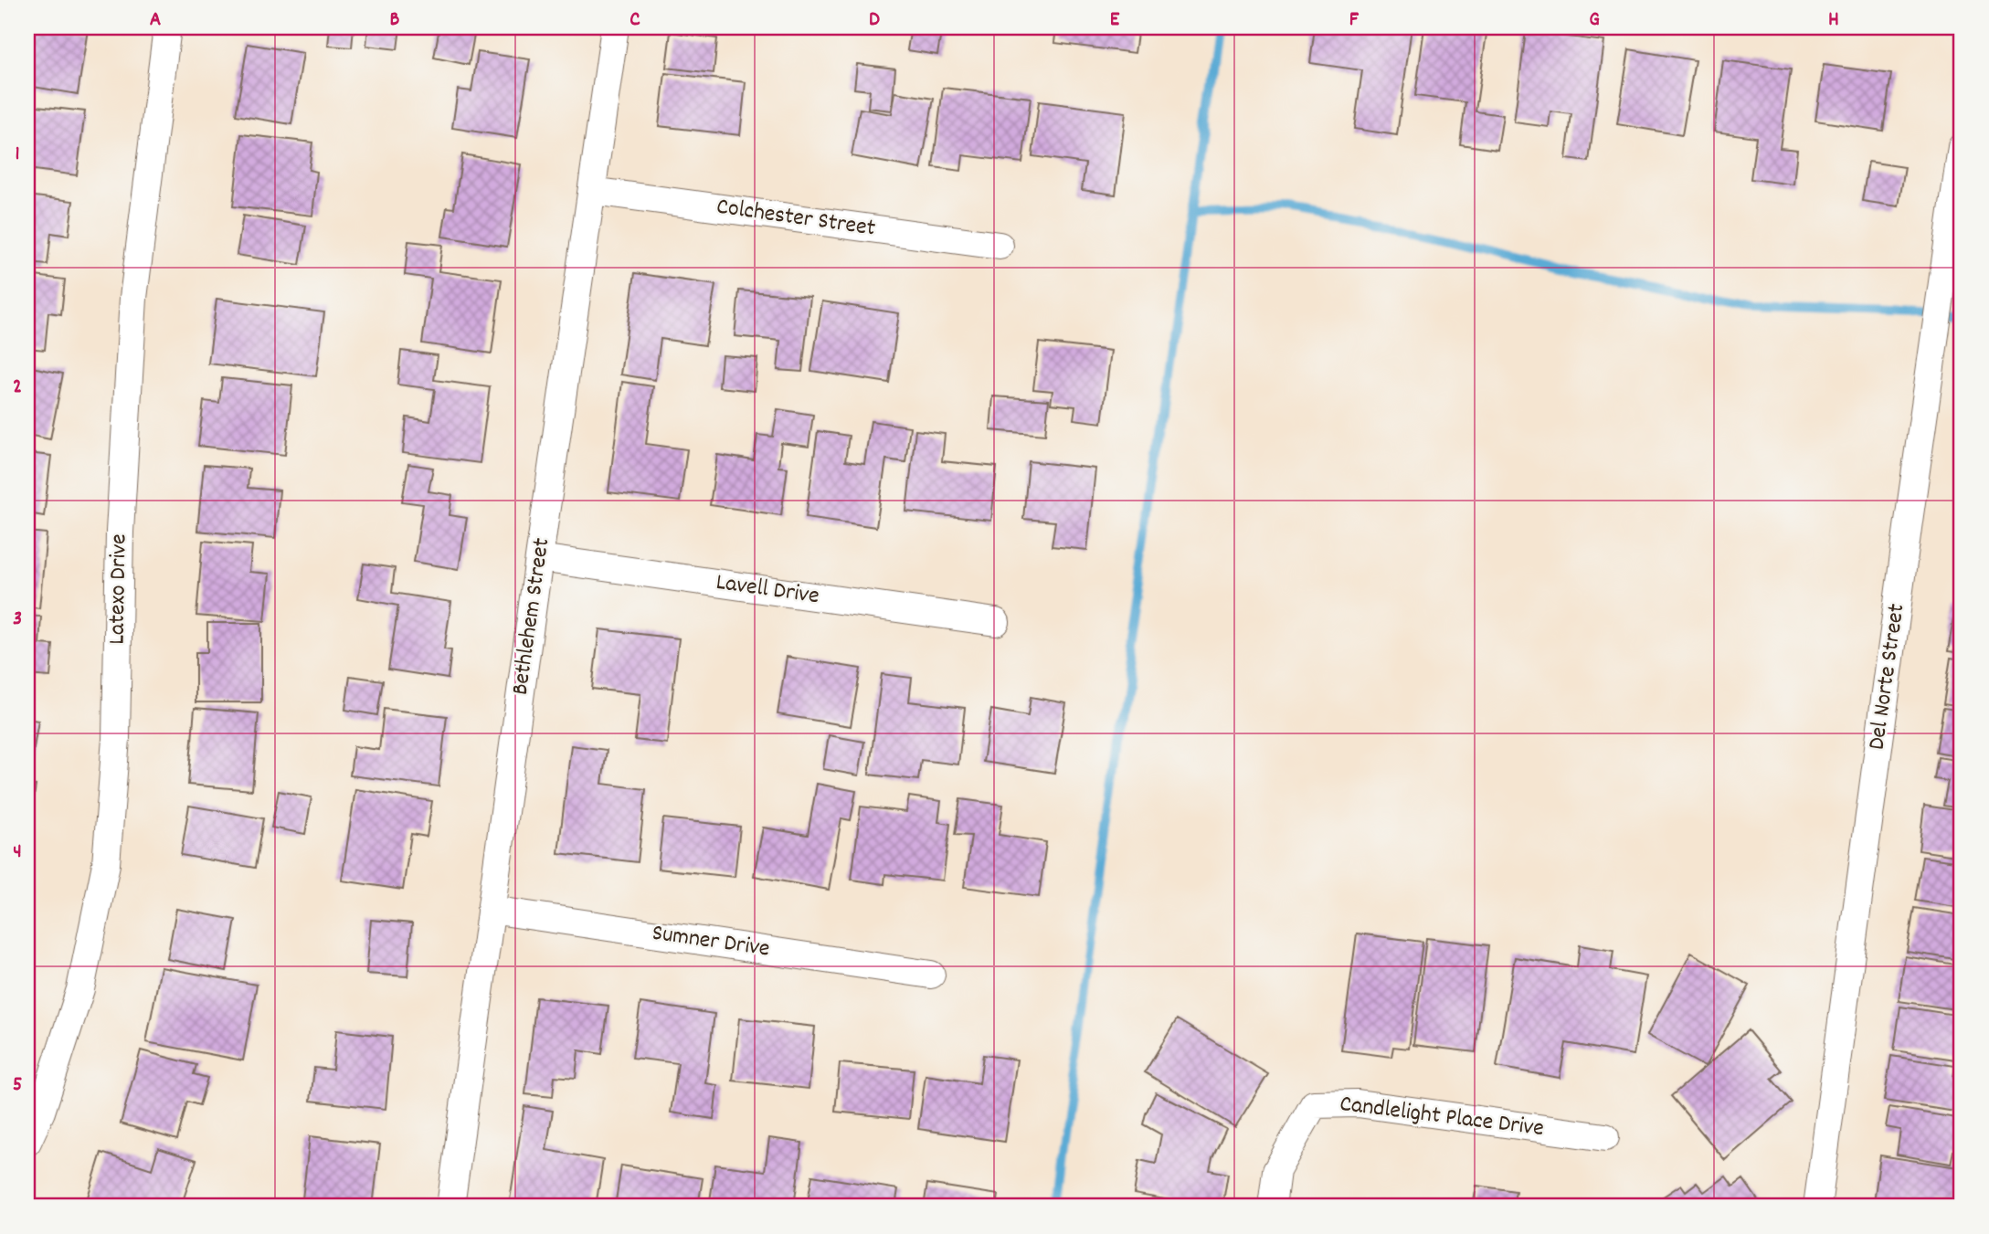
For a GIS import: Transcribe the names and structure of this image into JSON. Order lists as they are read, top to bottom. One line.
{"streets":{"street":["Colchester Street","Latexo Drive","Lavell Drive","Bethlehem Street","Del Norte Street","Sumner Drive","Candlelight Place Drive"]},"crossings":[["Colchester Street","Bethlehem Street"],["Lavell Drive","Bethlehem Street"],["Bethlehem Street","Sumner Drive"]],"grid":{"columns":["A","B","C","D","E","F","G","H"],"rows":["1","2","3","4","5"]}}
